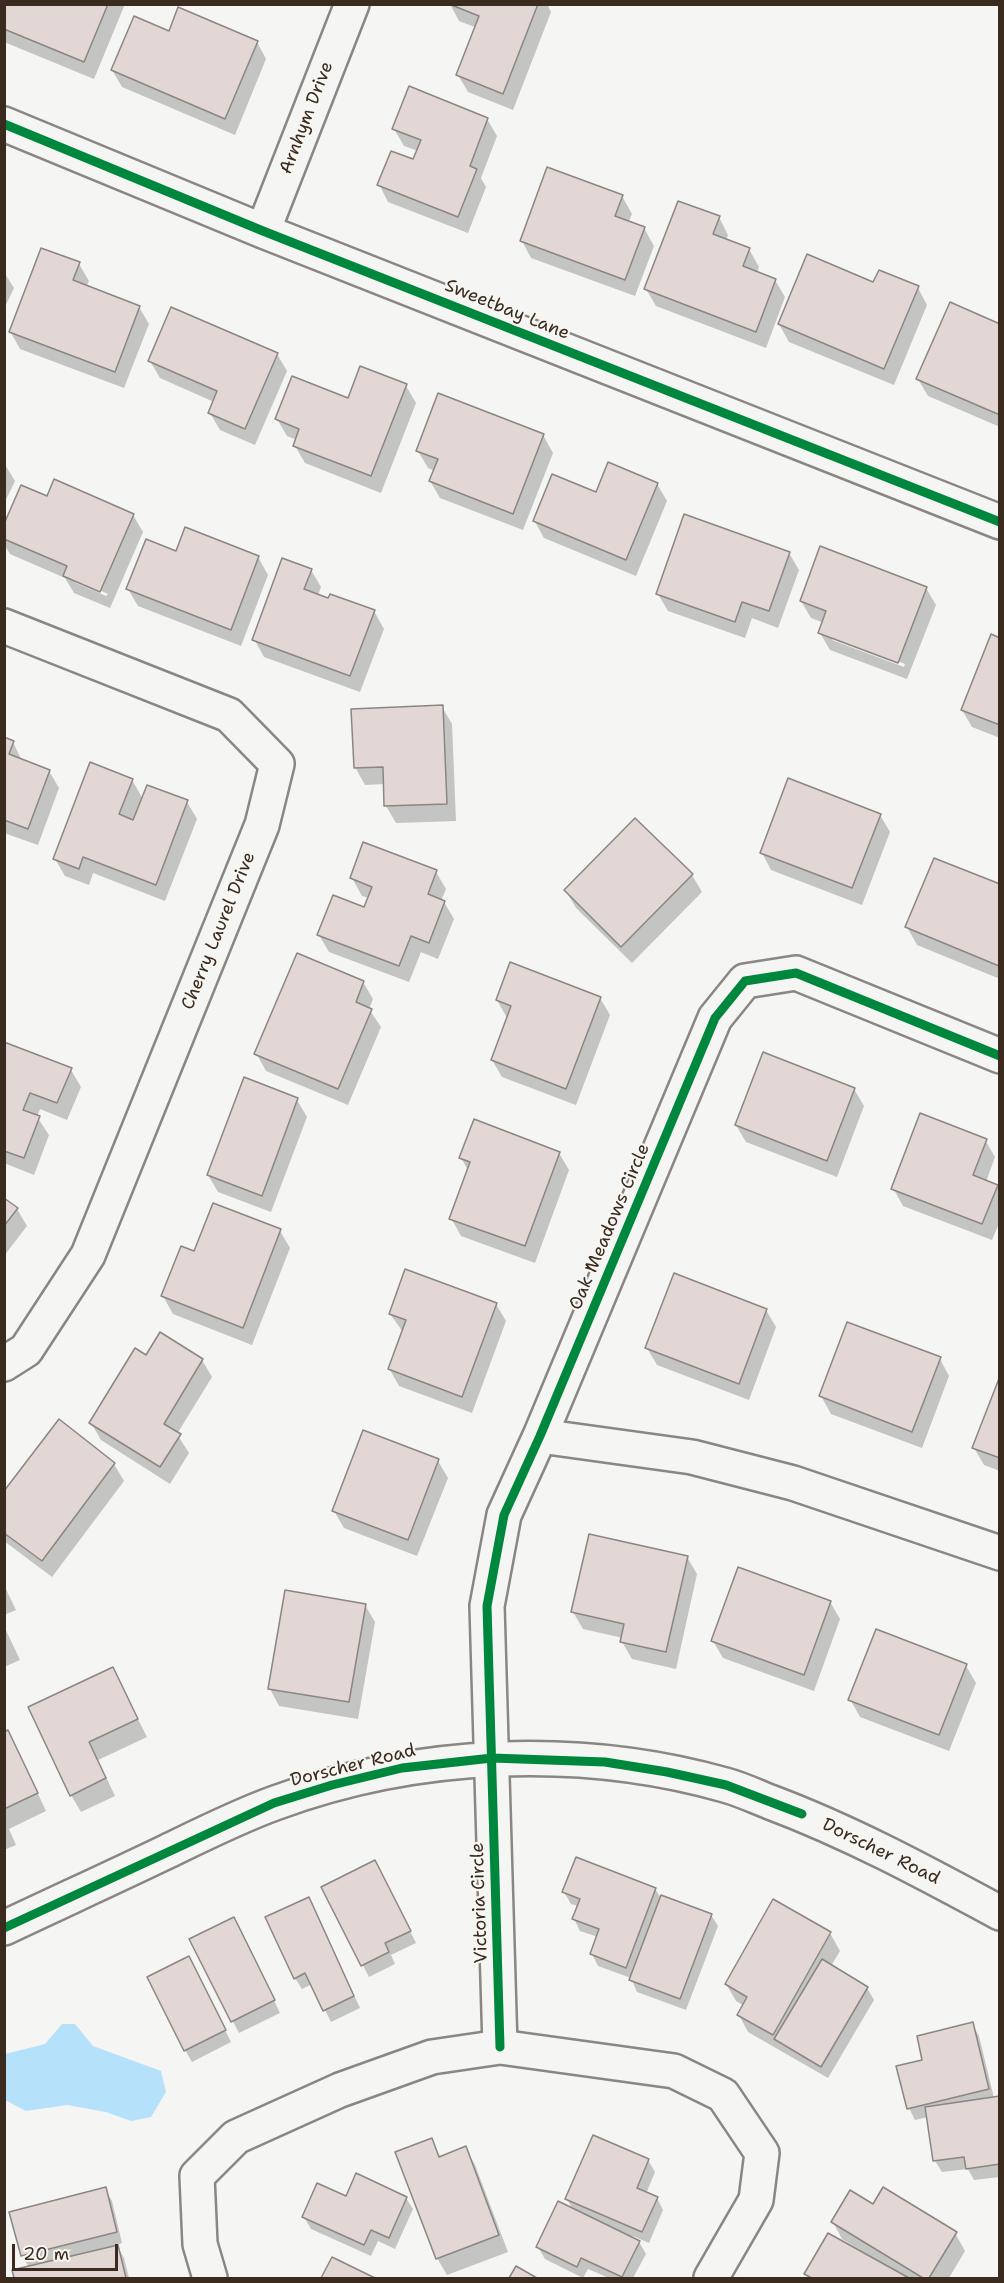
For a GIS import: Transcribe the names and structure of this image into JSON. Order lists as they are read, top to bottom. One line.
{"streets":{"street":["Arnhym Drive","Sweetbay Lane","Cherry Laurel Drive","Oak Meadows Circle","Dorscher Road","Victoria Circle"]},"crossings":[["Arnhym Drive","Sweetbay Lane"],["Oak Meadows Circle","Dorscher Road"],["Oak Meadows Circle","Victoria Circle"],["Dorscher Road","Victoria Circle"]],"scale_bar":"20 m"}
